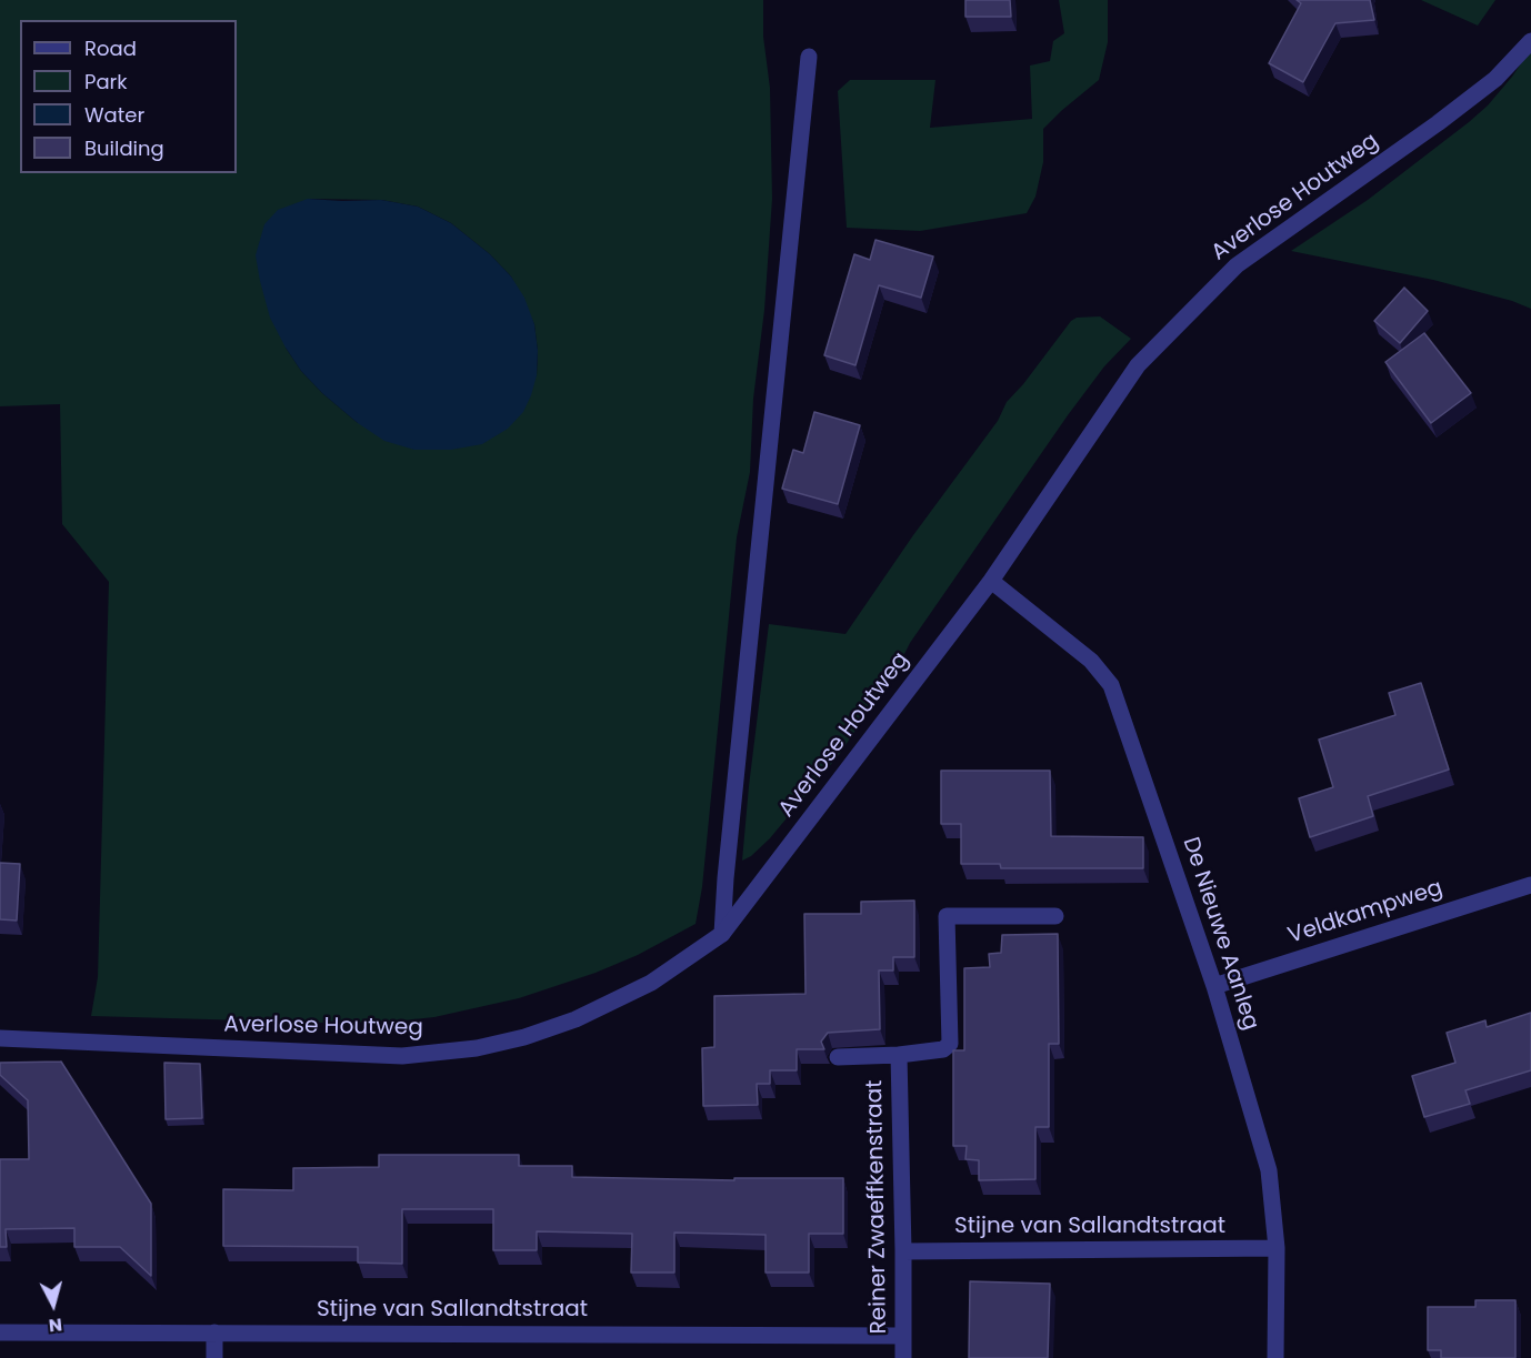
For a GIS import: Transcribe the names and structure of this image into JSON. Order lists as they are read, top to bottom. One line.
{"streets":{"street":["Averlose Houtweg","Veldkampweg","De Nieuwe Aanleg","Reiner Zwaeffkenstraat","Stijne van Sallandtstraat"]},"crossings":[["Averlose Houtweg","De Nieuwe Aanleg"],["Veldkampweg","De Nieuwe Aanleg"],["De Nieuwe Aanleg","Stijne van Sallandtstraat"],["Reiner Zwaeffkenstraat","Stijne van Sallandtstraat"]],"legend":["Road","Park","Water","Building"],"north":"bottom"}
